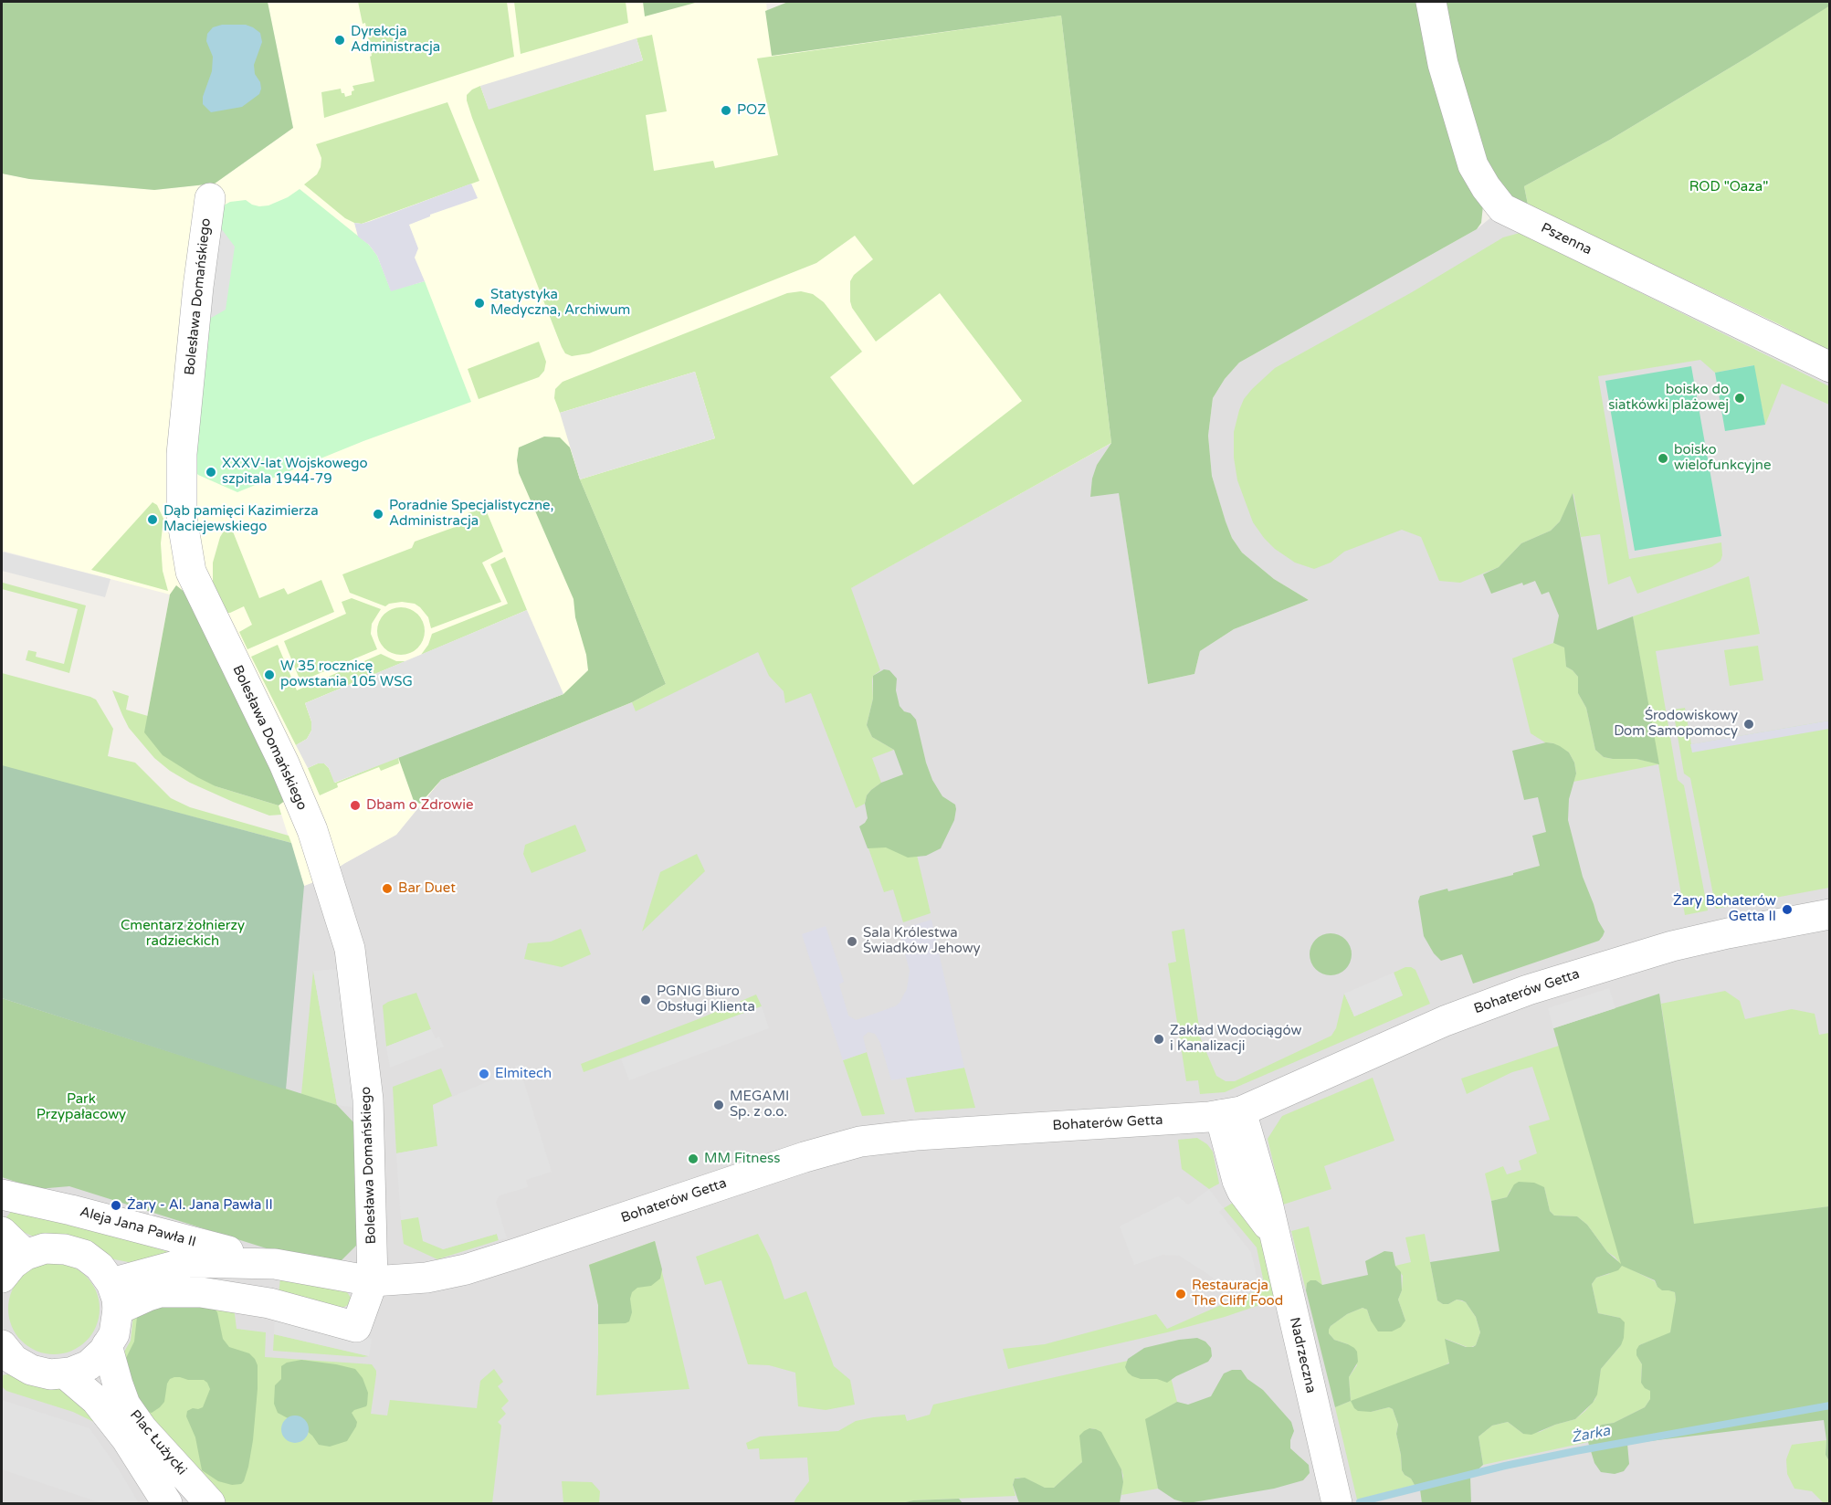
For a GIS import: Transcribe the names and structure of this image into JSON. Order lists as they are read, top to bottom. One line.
{"streets":{"street":["Pszenna","Bolesława Domańskiego","Bohaterów Getta","Aleja Jana Pawła II","Nadrzeczna","Plac Łużycki"]},"crossings":[["Bolesława Domańskiego","Bohaterów Getta"],["Bohaterów Getta","Aleja Jana Pawła II"],["Bohaterów Getta","Nadrzeczna"]],"water":["Żarka"],"parks":["ROD \"Oaza\"","Cmentarz żołnierzy radzieckich","Park Przypałacowy"],"places":["Dyrekcja Administracja","POZ","Statystyka Medyczna, Archiwum","boisko do siatkówki plażowej","boisko wielofunkcyjne","XXXV-lat Wojskowego szpitala 1944-79","Poradnie Specjalistyczne, Administracja","Dąb pamięci Kazimierza Maciejewskiego","W 35 rocznicę powstania 105 WSG","Środowiskowy Dom Samopomocy","Dbam o Zdrowie","Bar Duet","Żary Bohaterów Getta II","Sala Królestwa Świadków Jehowy","PGNIG Biuro Obsługi Klienta","Zakład Wodociągów i Kanalizacji","Elmitech","MEGAMI Sp. z o.o.","MM Fitness","Żary - Al. Jana Pawła II","Restauracja The Cliff Food"]}
